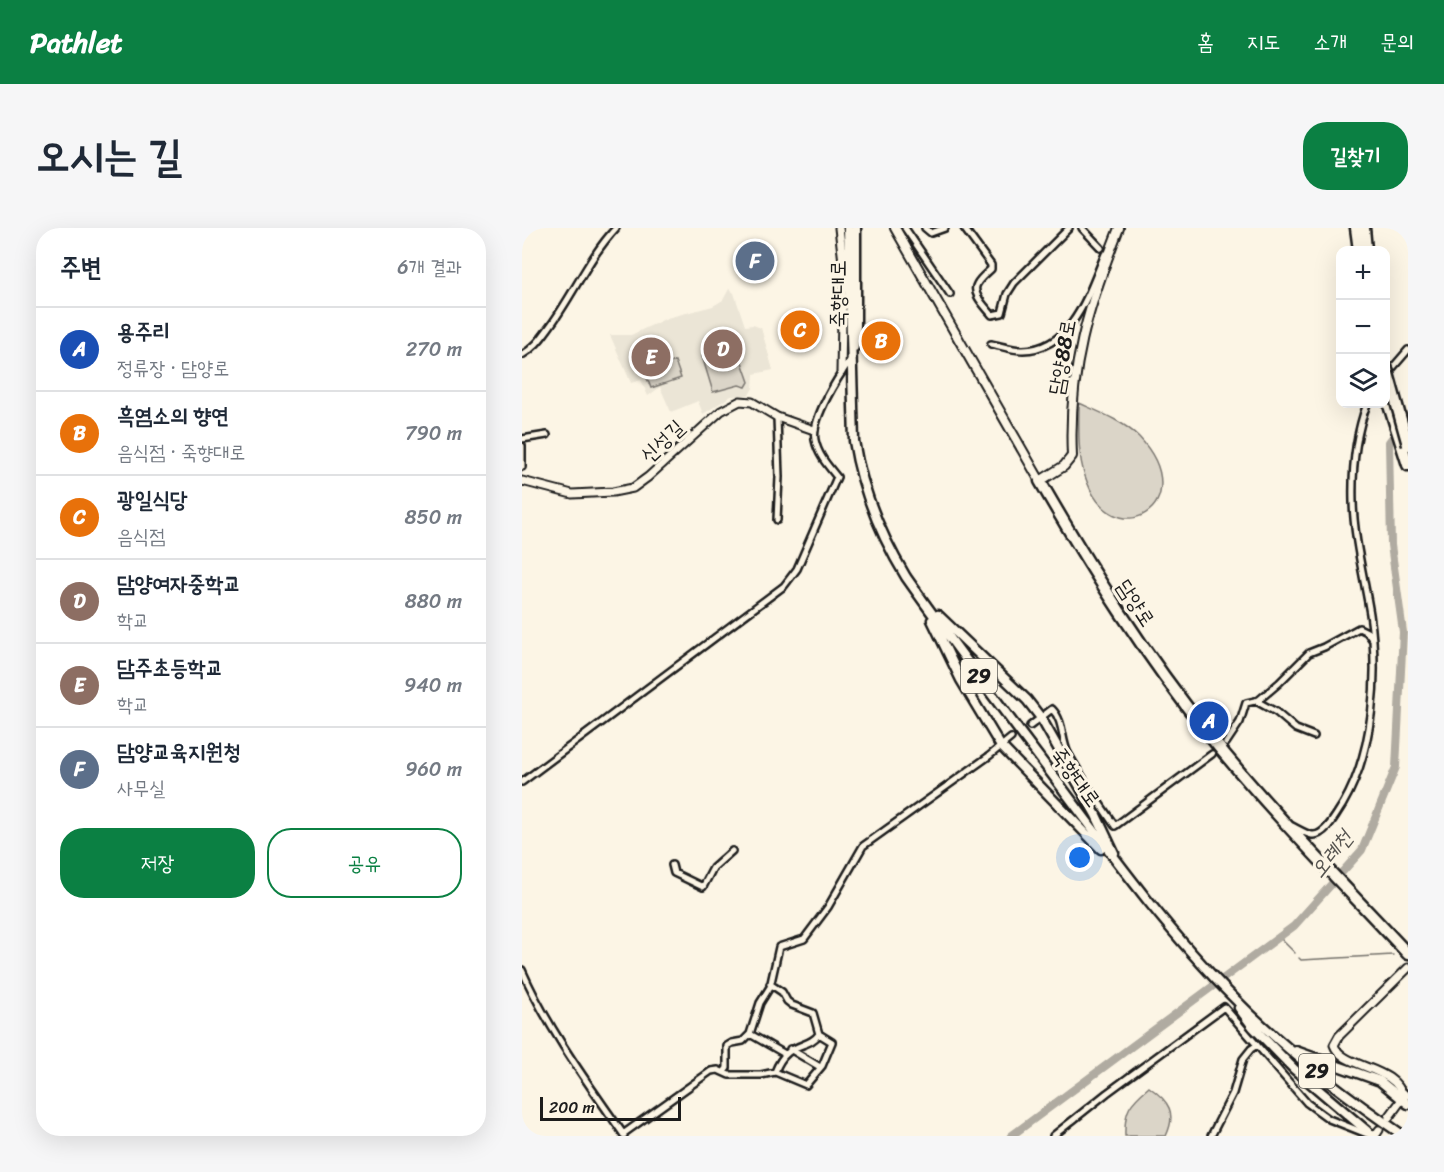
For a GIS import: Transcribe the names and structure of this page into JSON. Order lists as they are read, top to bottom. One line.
{"streets":{"highway":["담양로"],"main road":["죽향대로","담양88로","29"],"street":["신성길"]},"crossings":[["담양88로","담양로"]],"water":["오례천"],"scale_bar":"200 m","page":{"header":"Pathlet","nav":["홈","지도","소개","문의"],"title":"오시는 길","buttons":["길찾기",["저장","공유"]],"heading":["주변","6개 결과"],"pins":["F","C","B","D","E","A"],"map_buttons":["+","−"],"list":[{"mark":"A","name":"용주리","note":"정류장 · 담양로","value":"270 m"},{"mark":"B","name":"흑염소의 향연","note":"음식점 · 죽향대로","value":"790 m"},{"mark":"C","name":"광일식당","note":"음식점","value":"850 m"},{"mark":"D","name":"담양여자중학교","note":"학교","value":"880 m"},{"mark":"E","name":"담주초등학교","note":"학교","value":"940 m"},{"mark":"F","name":"담양교육지원청","note":"사무실","value":"960 m"}],"scale":"200 m"}}
